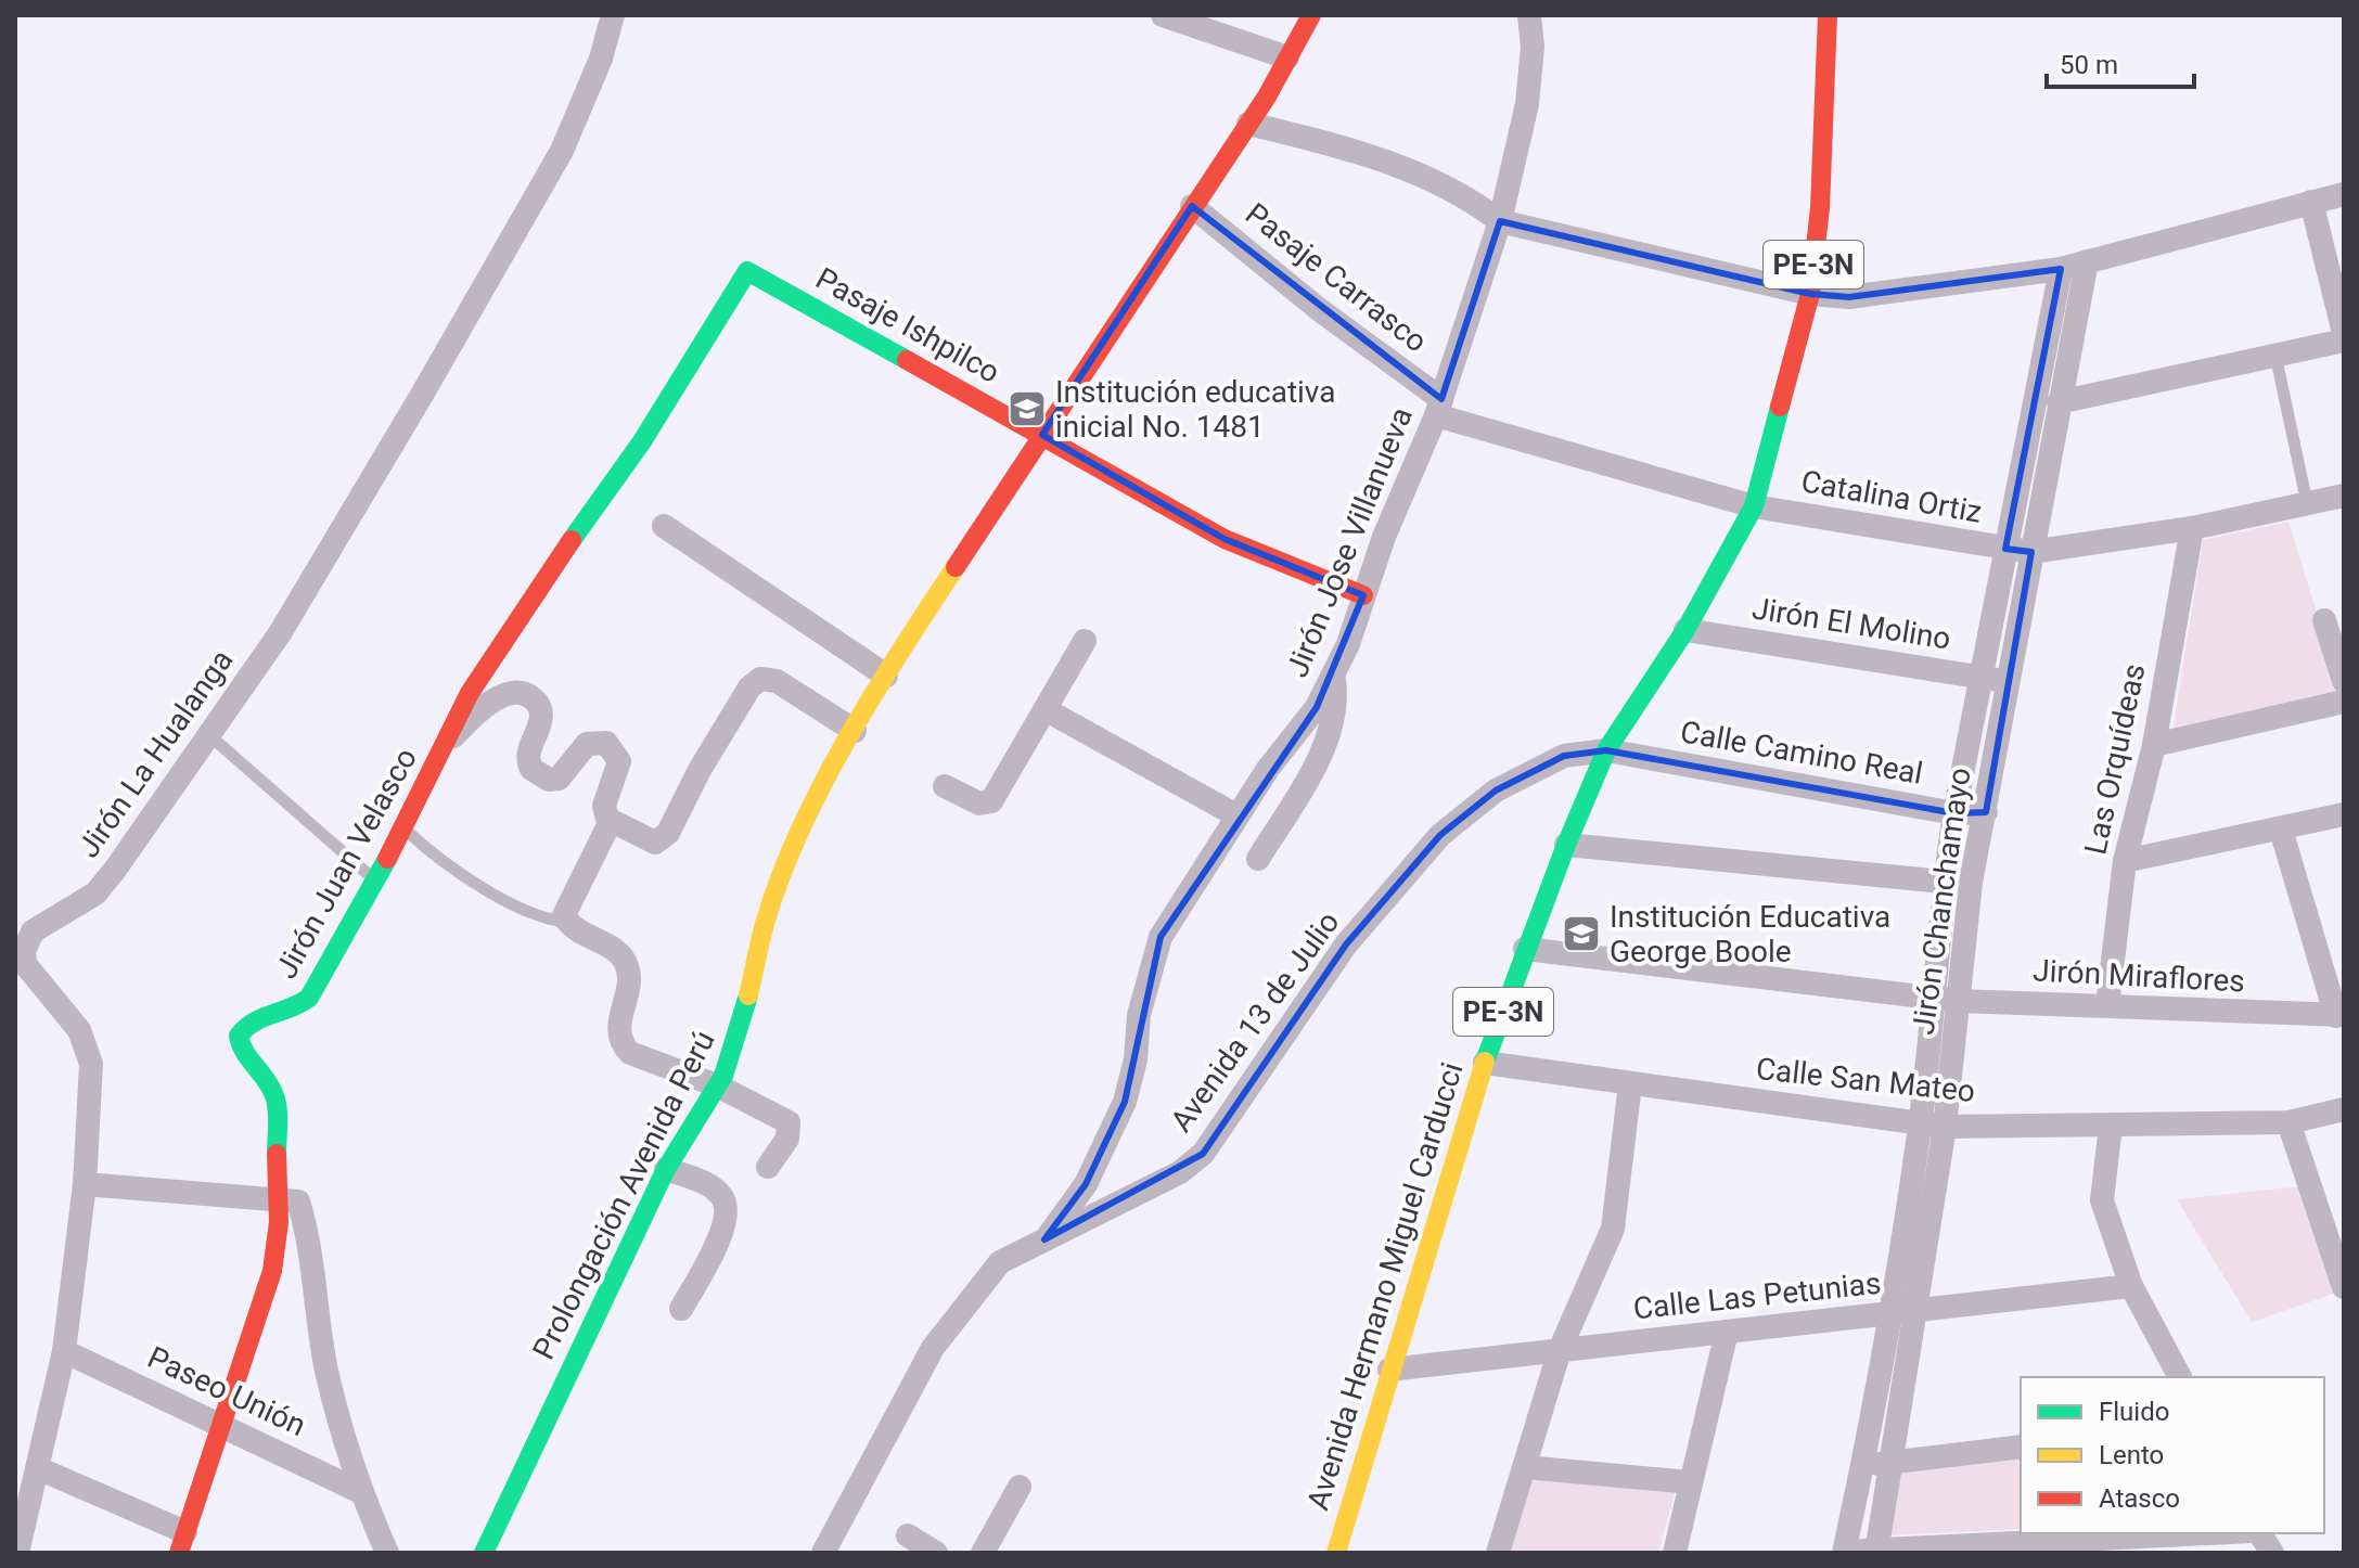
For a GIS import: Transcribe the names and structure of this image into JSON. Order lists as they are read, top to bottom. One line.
{"streets":{"main road":["PE-3N","Pasaje Ishpilco","Jirón Juan Velasco","Prolongación Avenida Perú","Avenida Hermano Miguel Carducci"],"street":["Pasaje Carrasco","Catalina Ortiz","Jirón Jose Villanueva","Jirón El Molino","Calle Camino Real","Jirón La Hualanga","Las Orquídeas","Jirón Chanchamayo","Jirón Miraflores","Avenida 13 de Julio","Calle San Mateo","Calle Las Petunias","Paseo Unión"]},"crossings":[["Pasaje Carrasco","Catalina Ortiz"],["Pasaje Carrasco","Jirón Jose Villanueva"],["Pasaje Carrasco","Prolongación Avenida Perú"],["Pasaje Ishpilco","Jirón Jose Villanueva"],["Pasaje Ishpilco","Jirón Juan Velasco"],["Pasaje Ishpilco","Prolongación Avenida Perú"],["Catalina Ortiz","Jirón Jose Villanueva"],["Catalina Ortiz","Las Orquídeas"],["Catalina Ortiz","Jirón Chanchamayo"],["Catalina Ortiz","Avenida Hermano Miguel Carducci"],["Jirón Jose Villanueva","Avenida 13 de Julio"],["Jirón El Molino","Jirón Chanchamayo"],["Jirón El Molino","Avenida Hermano Miguel Carducci"],["Calle Camino Real","Jirón Chanchamayo"],["Calle Camino Real","Avenida 13 de Julio"],["Calle Camino Real","Avenida Hermano Miguel Carducci"],["Jirón La Hualanga","Paseo Unión"],["Las Orquídeas","Jirón Miraflores"],["Jirón Juan Velasco","Paseo Unión"],["Jirón Chanchamayo","Jirón Miraflores"],["Jirón Chanchamayo","Calle San Mateo"],["Jirón Chanchamayo","Calle Las Petunias"],["Jirón Miraflores","Avenida Hermano Miguel Carducci"],["Avenida 13 de Julio","Avenida Hermano Miguel Carducci"],["Calle San Mateo","Avenida Hermano Miguel Carducci"],["Avenida Hermano Miguel Carducci","Calle Las Petunias"]],"places":{"school or university":["Institución educativa inicial No. 1481","Institución Educativa George Boole"]},"legend":["Fluido","Lento","Atasco"],"scale_bar":"50 m"}
